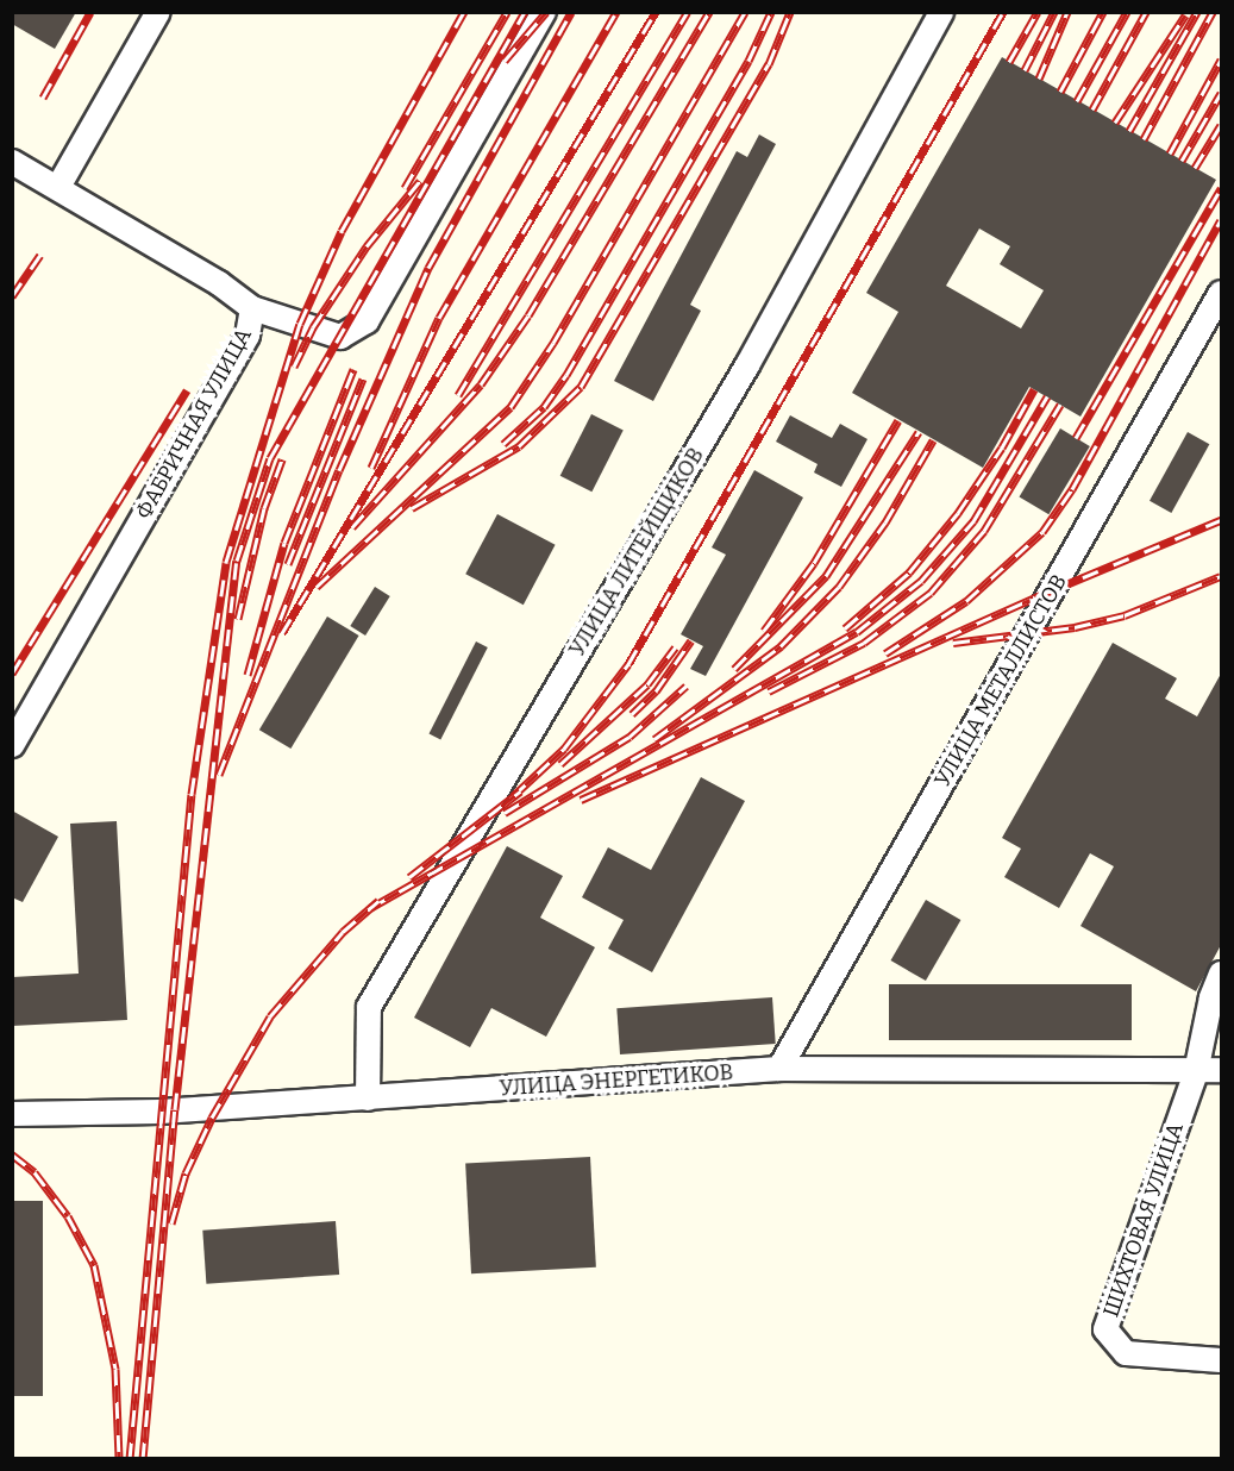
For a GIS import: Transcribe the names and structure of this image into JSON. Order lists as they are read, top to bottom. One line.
{"streets":{"street":["ФАБРИЧНАЯ УЛИЦА","УЛИЦА ЛИТЕЙЩИКОВ","УЛИЦА МЕТАЛЛИСТОВ","УЛИЦА ЭНЕРГЕТИКОВ","ШИХТОВАЯ УЛИЦА"]},"crossings":[["УЛИЦА ЛИТЕЙЩИКОВ","УЛИЦА ЭНЕРГЕТИКОВ"],["УЛИЦА МЕТАЛЛИСТОВ","УЛИЦА ЭНЕРГЕТИКОВ"],["УЛИЦА ЭНЕРГЕТИКОВ","ШИХТОВАЯ УЛИЦА"]]}
